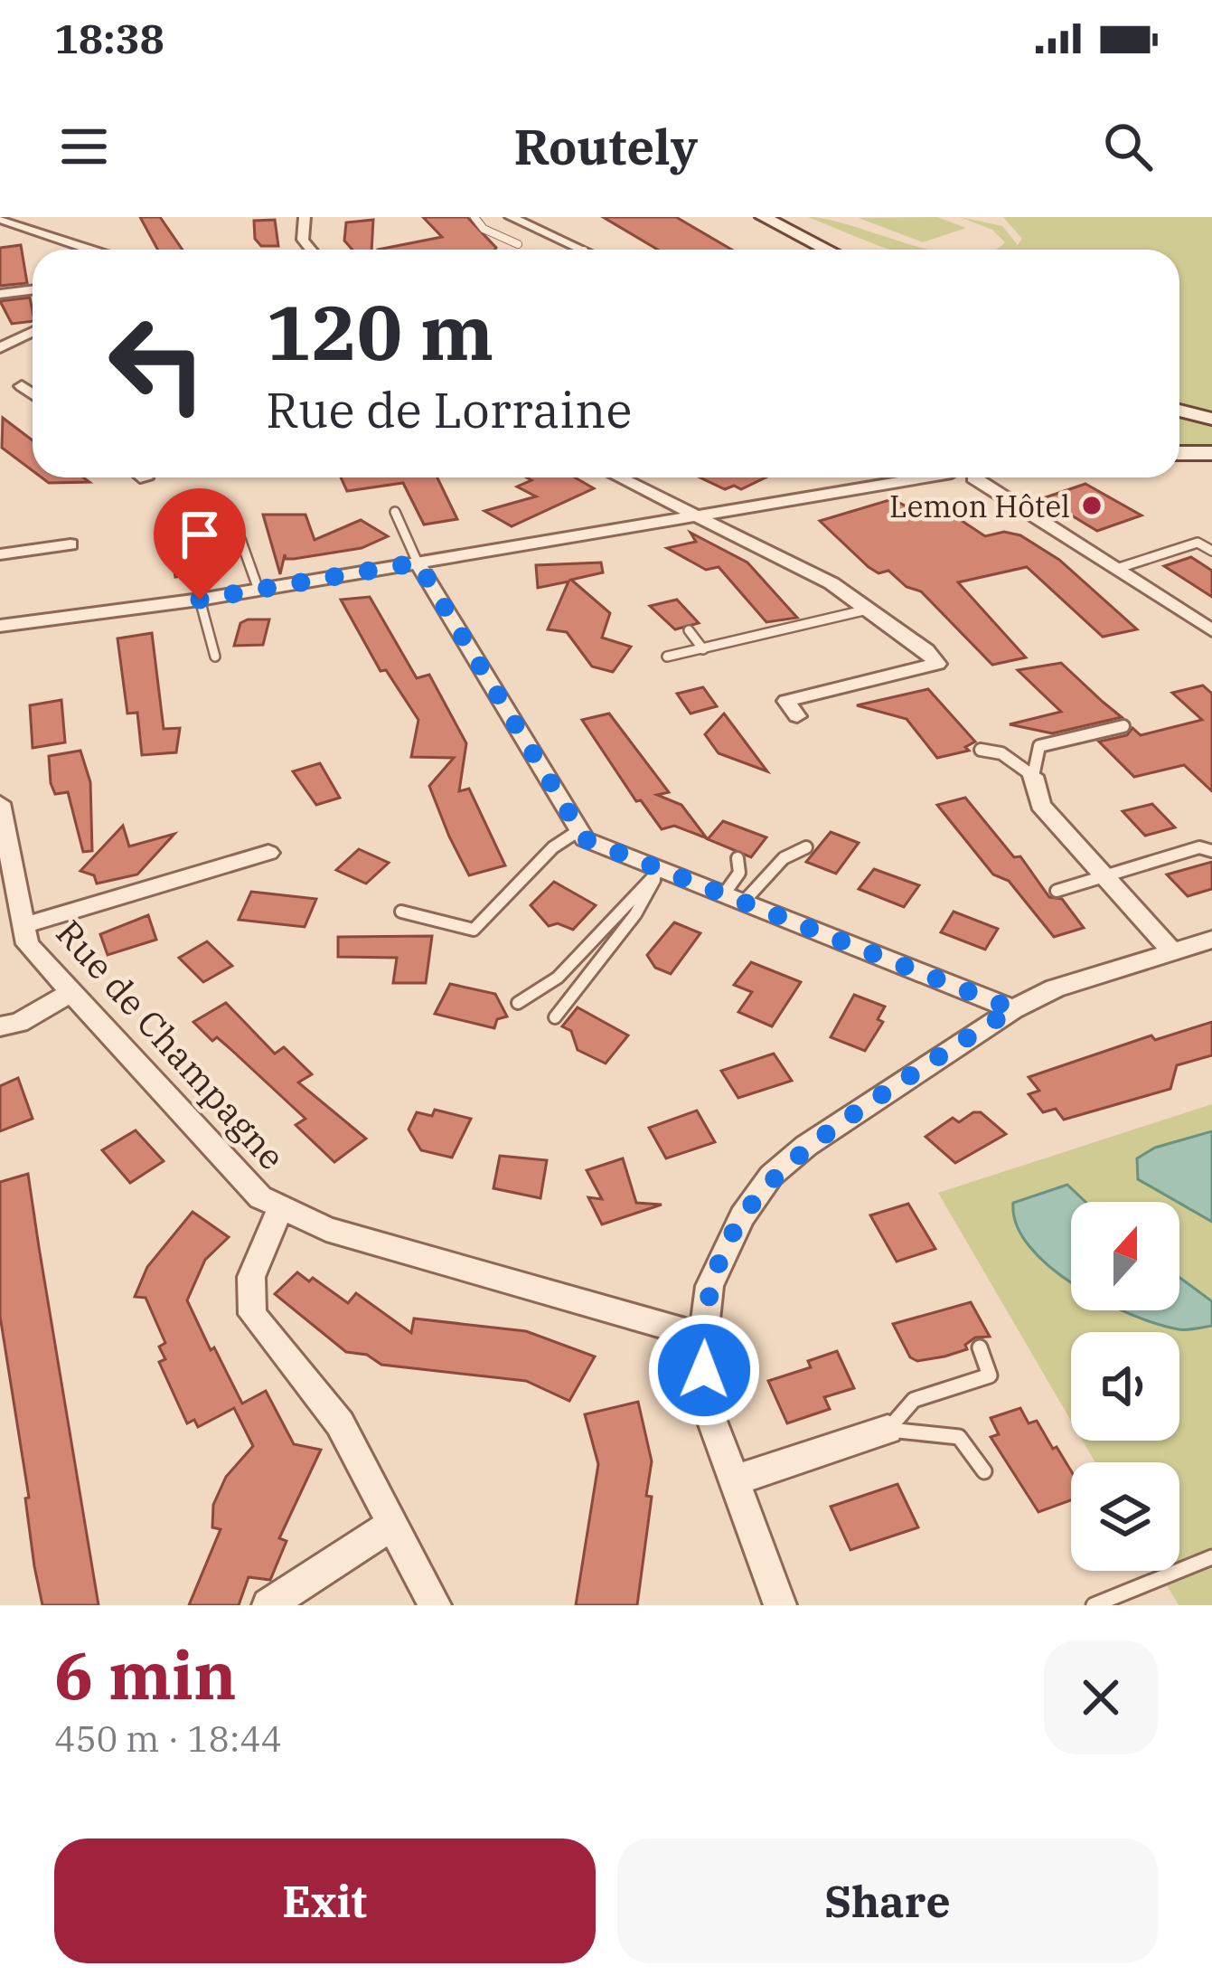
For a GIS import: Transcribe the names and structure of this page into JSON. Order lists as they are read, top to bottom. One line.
{"streets":{"street":["Rue de Champagne"]},"places":["Lemon Hôtel"],"north":"top","page":{"status":"18:38","header":"Routely","turn":["120 m","Rue de Lorraine"],"heading":["6 min","450 m · 18:44"],"buttons":["Exit","Share"]}}
